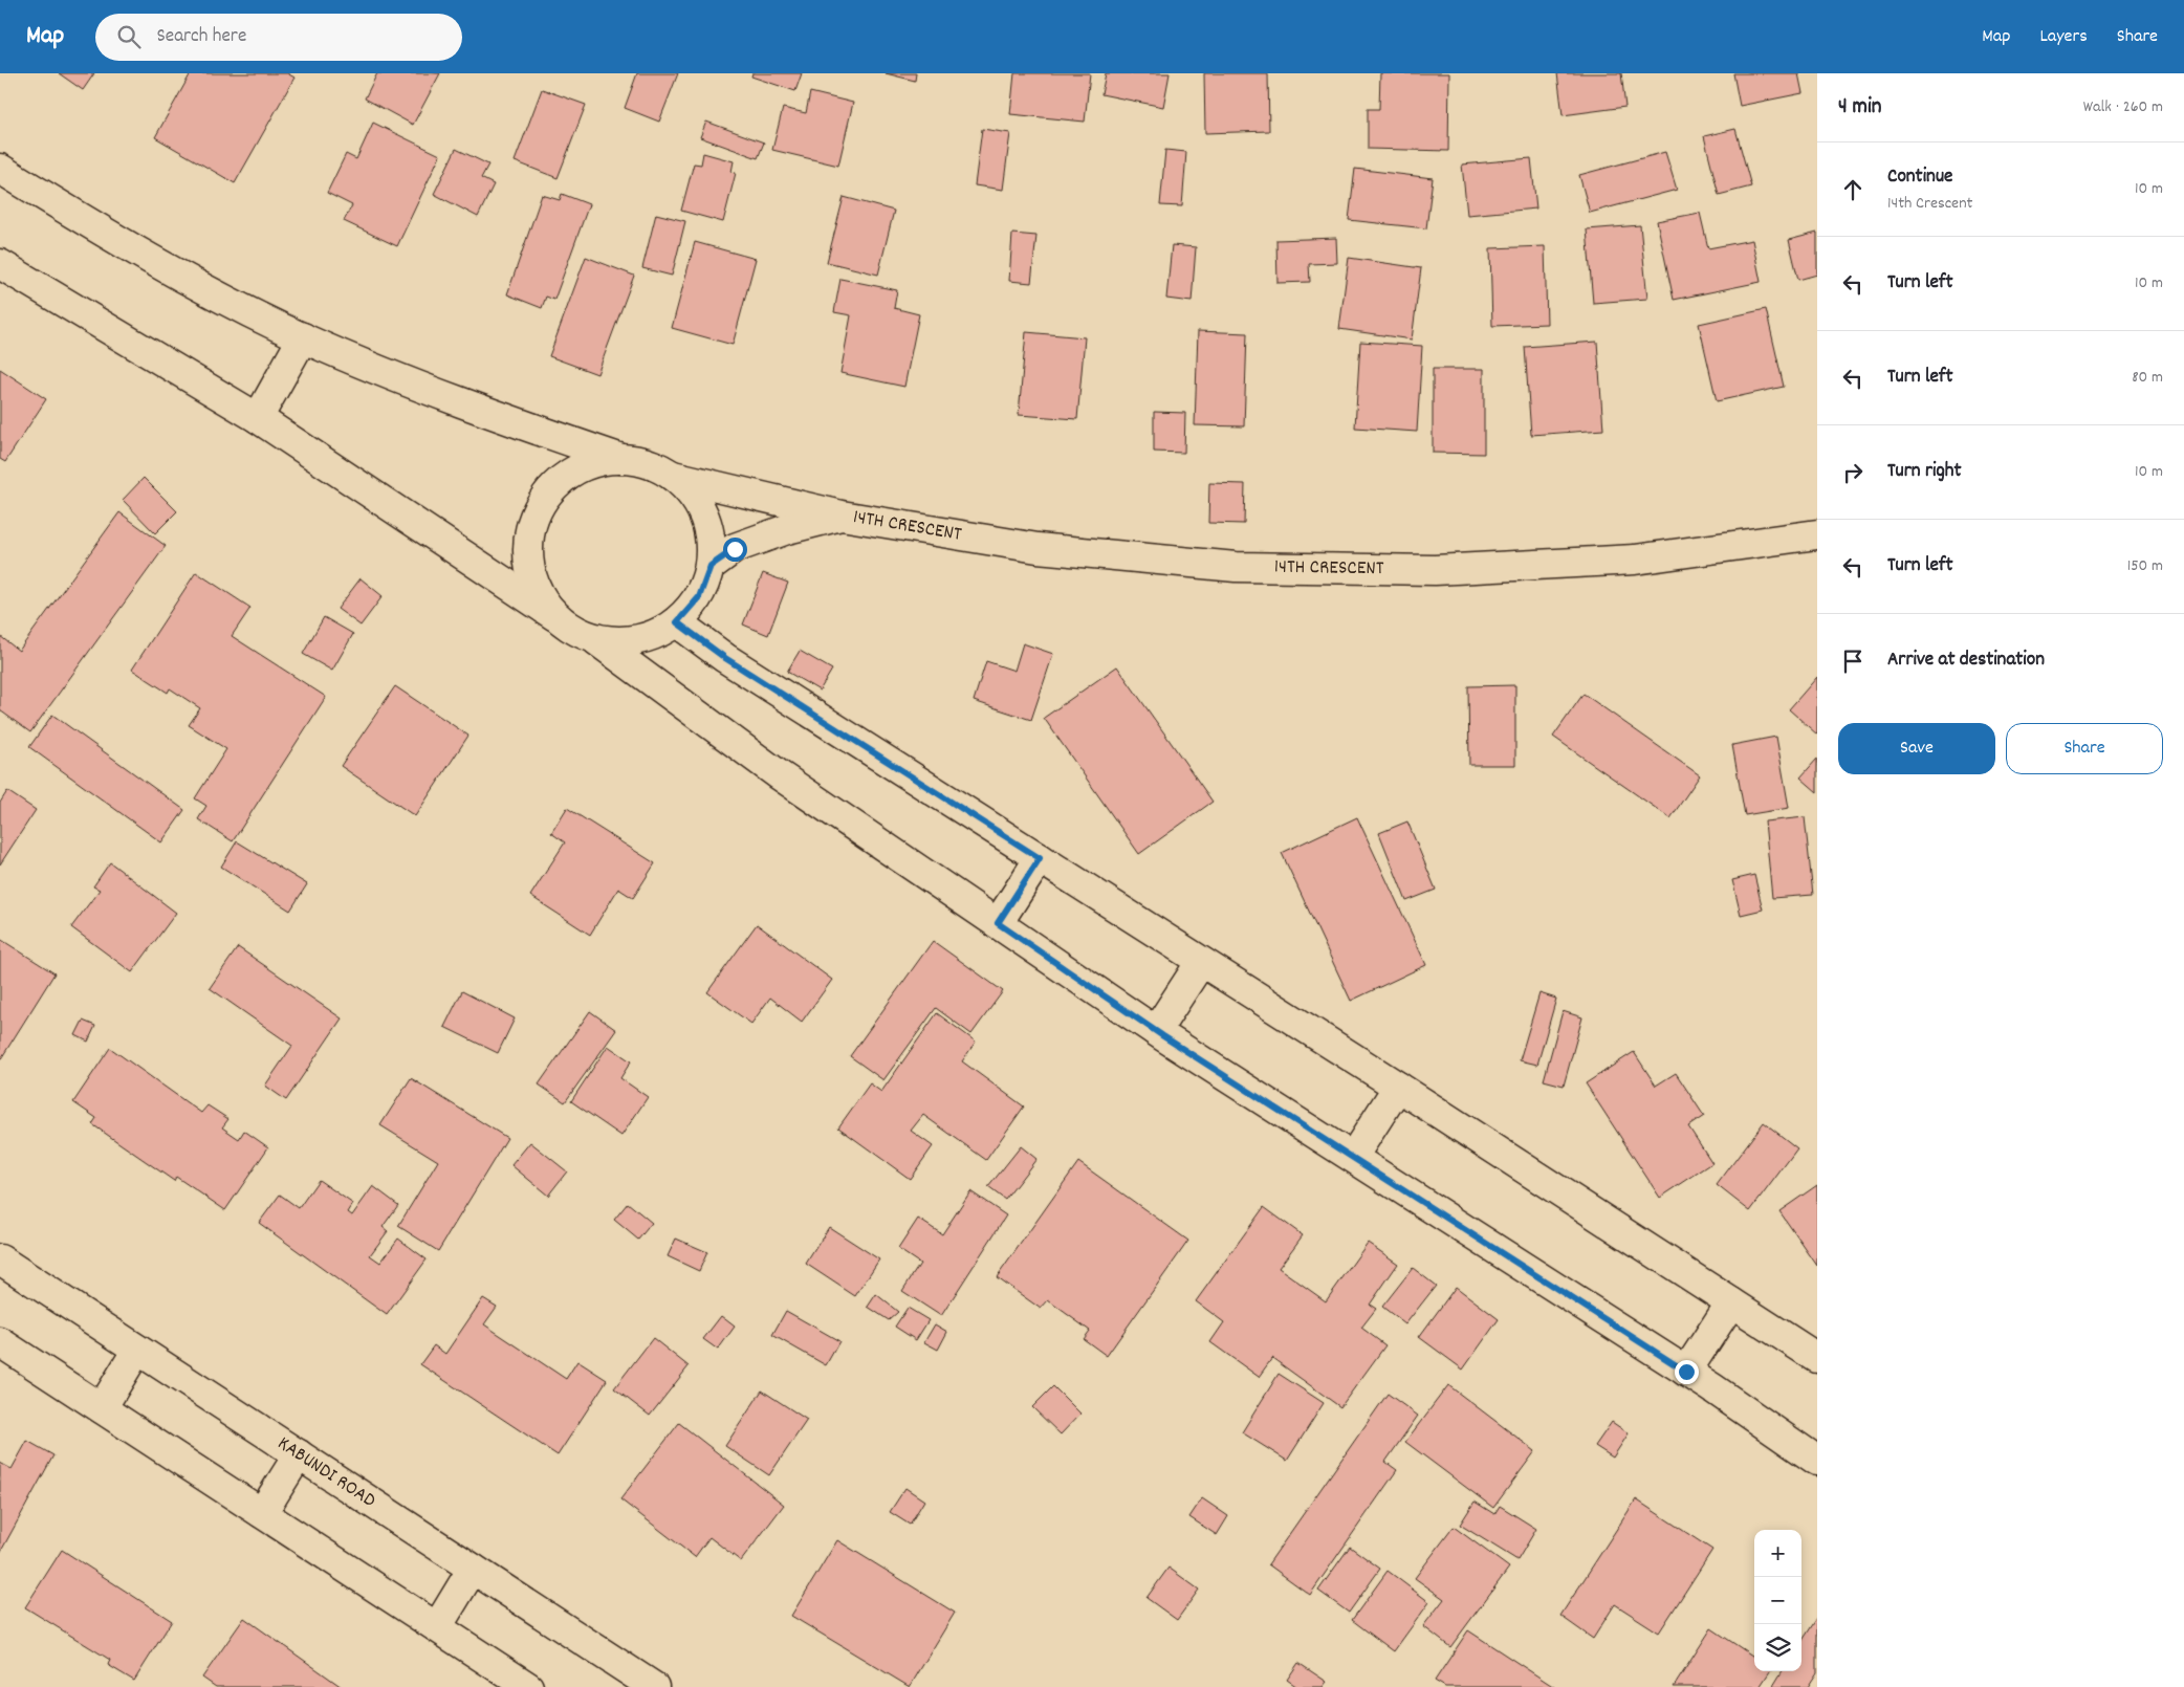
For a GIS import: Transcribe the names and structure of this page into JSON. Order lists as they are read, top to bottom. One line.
{"streets":{"street":["14TH CRESCENT","KABUNDI ROAD"]},"page":{"header":"Map","search":"Search here","nav":["Map","Layers","Share"],"heading":["4 min","Walk · 260 m"],"list":[["Continue","14th Crescent","10 m"],["Turn left","10 m"],["Turn left","80 m"],["Turn right","10 m"],["Turn left","150 m"],"Arrive at destination"],"buttons":["Save","Share"],"map_buttons":["+","−"]}}
